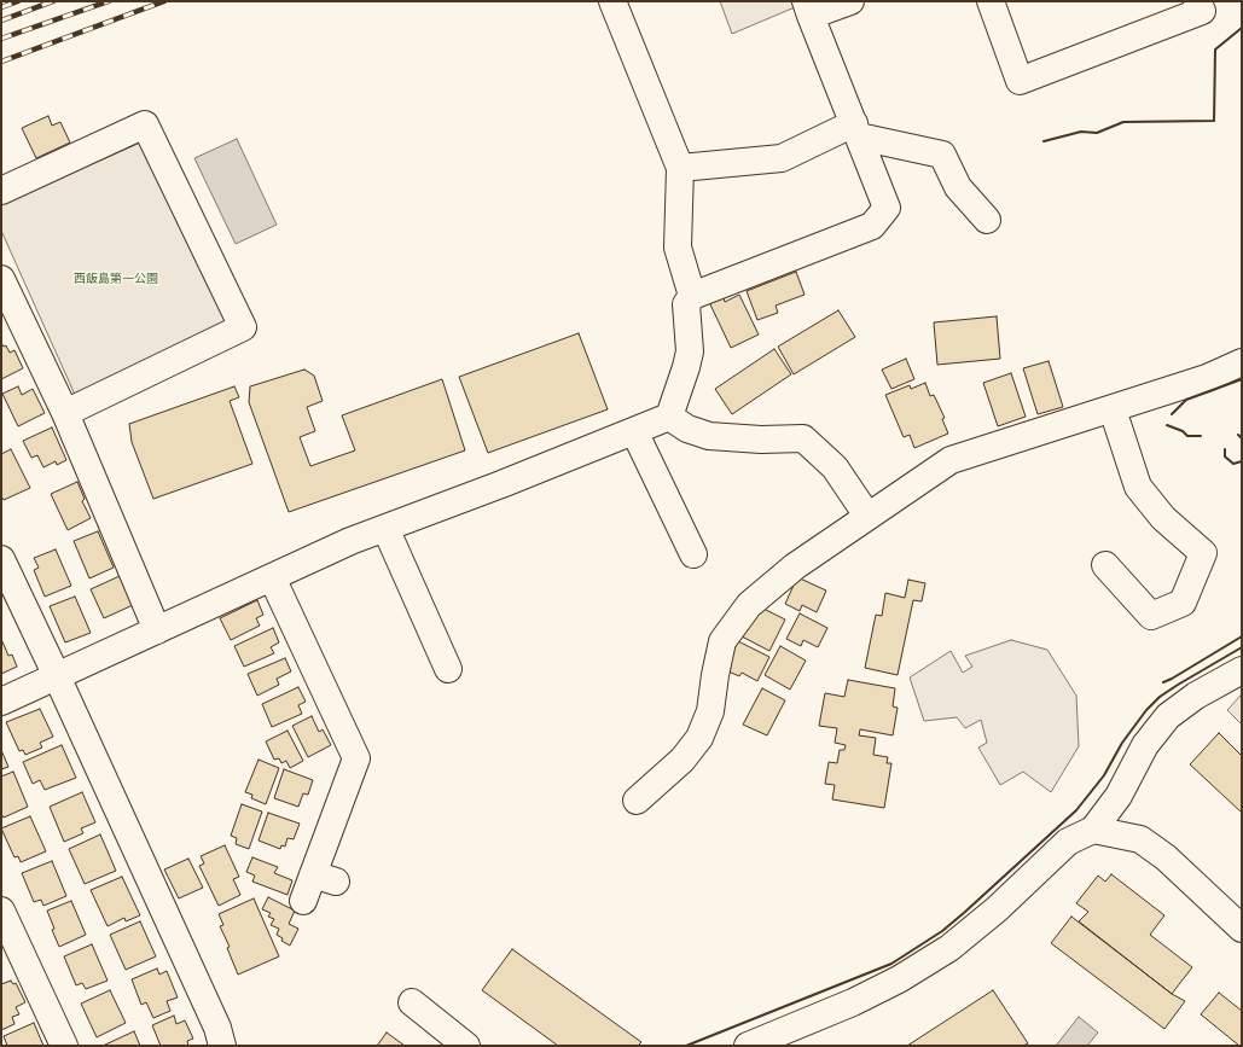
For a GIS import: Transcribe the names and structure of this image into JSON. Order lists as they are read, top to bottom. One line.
{"parks":["西飯島第一公園"]}
